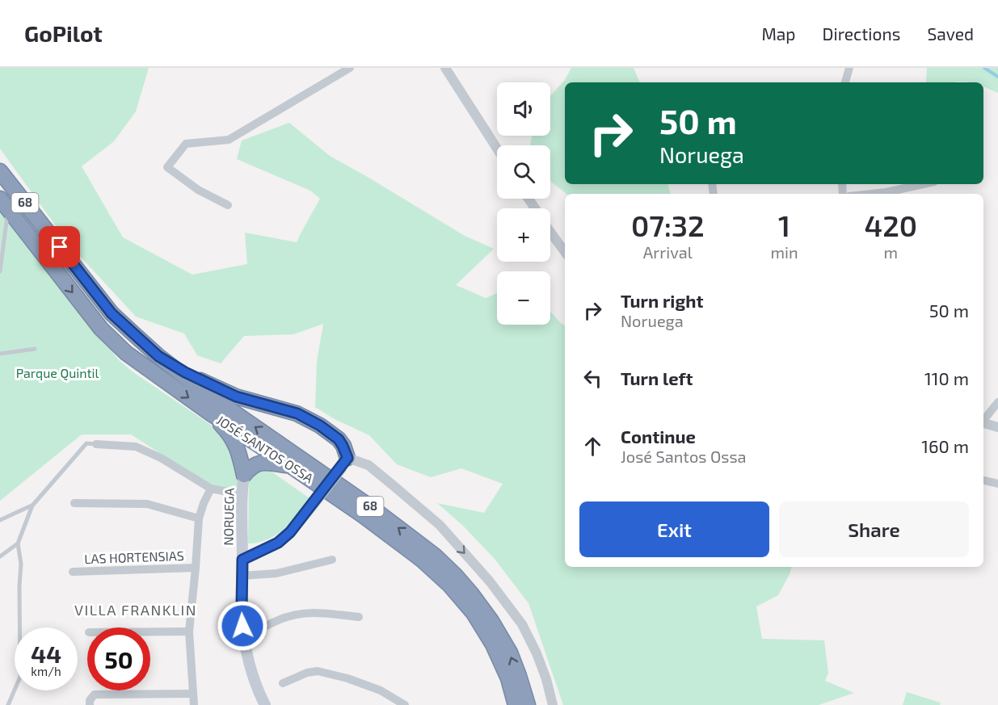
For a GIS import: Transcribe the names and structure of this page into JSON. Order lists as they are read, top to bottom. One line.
{"streets":{"highway":["68","JOSÉ SANTOS OSSA"],"main road":["NORUEGA"],"street":["LAS HORTENSIAS"]},"districts":["VILLA FRANKLIN"],"parks":["Parque Quintil"],"page":{"header":"GoPilot","nav":["Map","Directions","Saved"],"map_buttons":["+","−"],"turn":["50 m","Noruega"],"eta":["07:32","Arrival","1","min","420","m"],"list":[{"name":"Turn right","note":"Noruega","value":"50 m"},{"name":"Turn left","value":"110 m"},{"name":"Continue","note":"José Santos Ossa","value":"160 m"}],"buttons":["Exit","Share"],"speed":"44 km/h","limit":"50"}}
